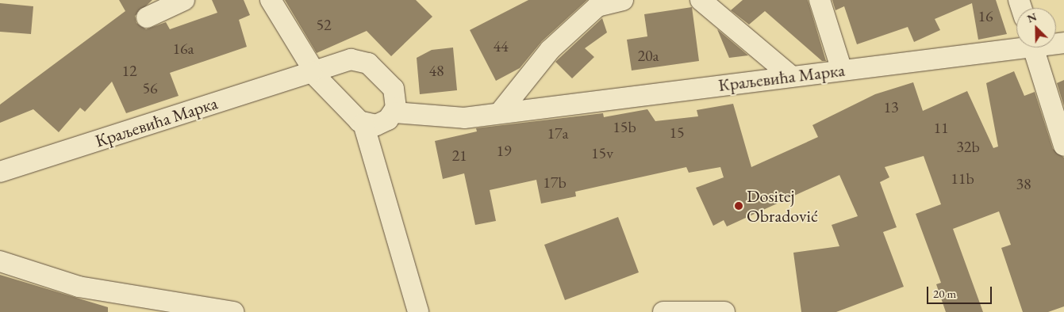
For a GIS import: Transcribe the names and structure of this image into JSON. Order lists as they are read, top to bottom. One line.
{"streets":{"street":["Краљевића Марка"]},"places":["Dositej Obradović"],"house_numbers":["16","52","44","16a","20a","12","48","56","13","15b","11","15","17a","32b","19","15v","21","11b","17b","38"],"scale_bar":"20 m","north":"top left"}
